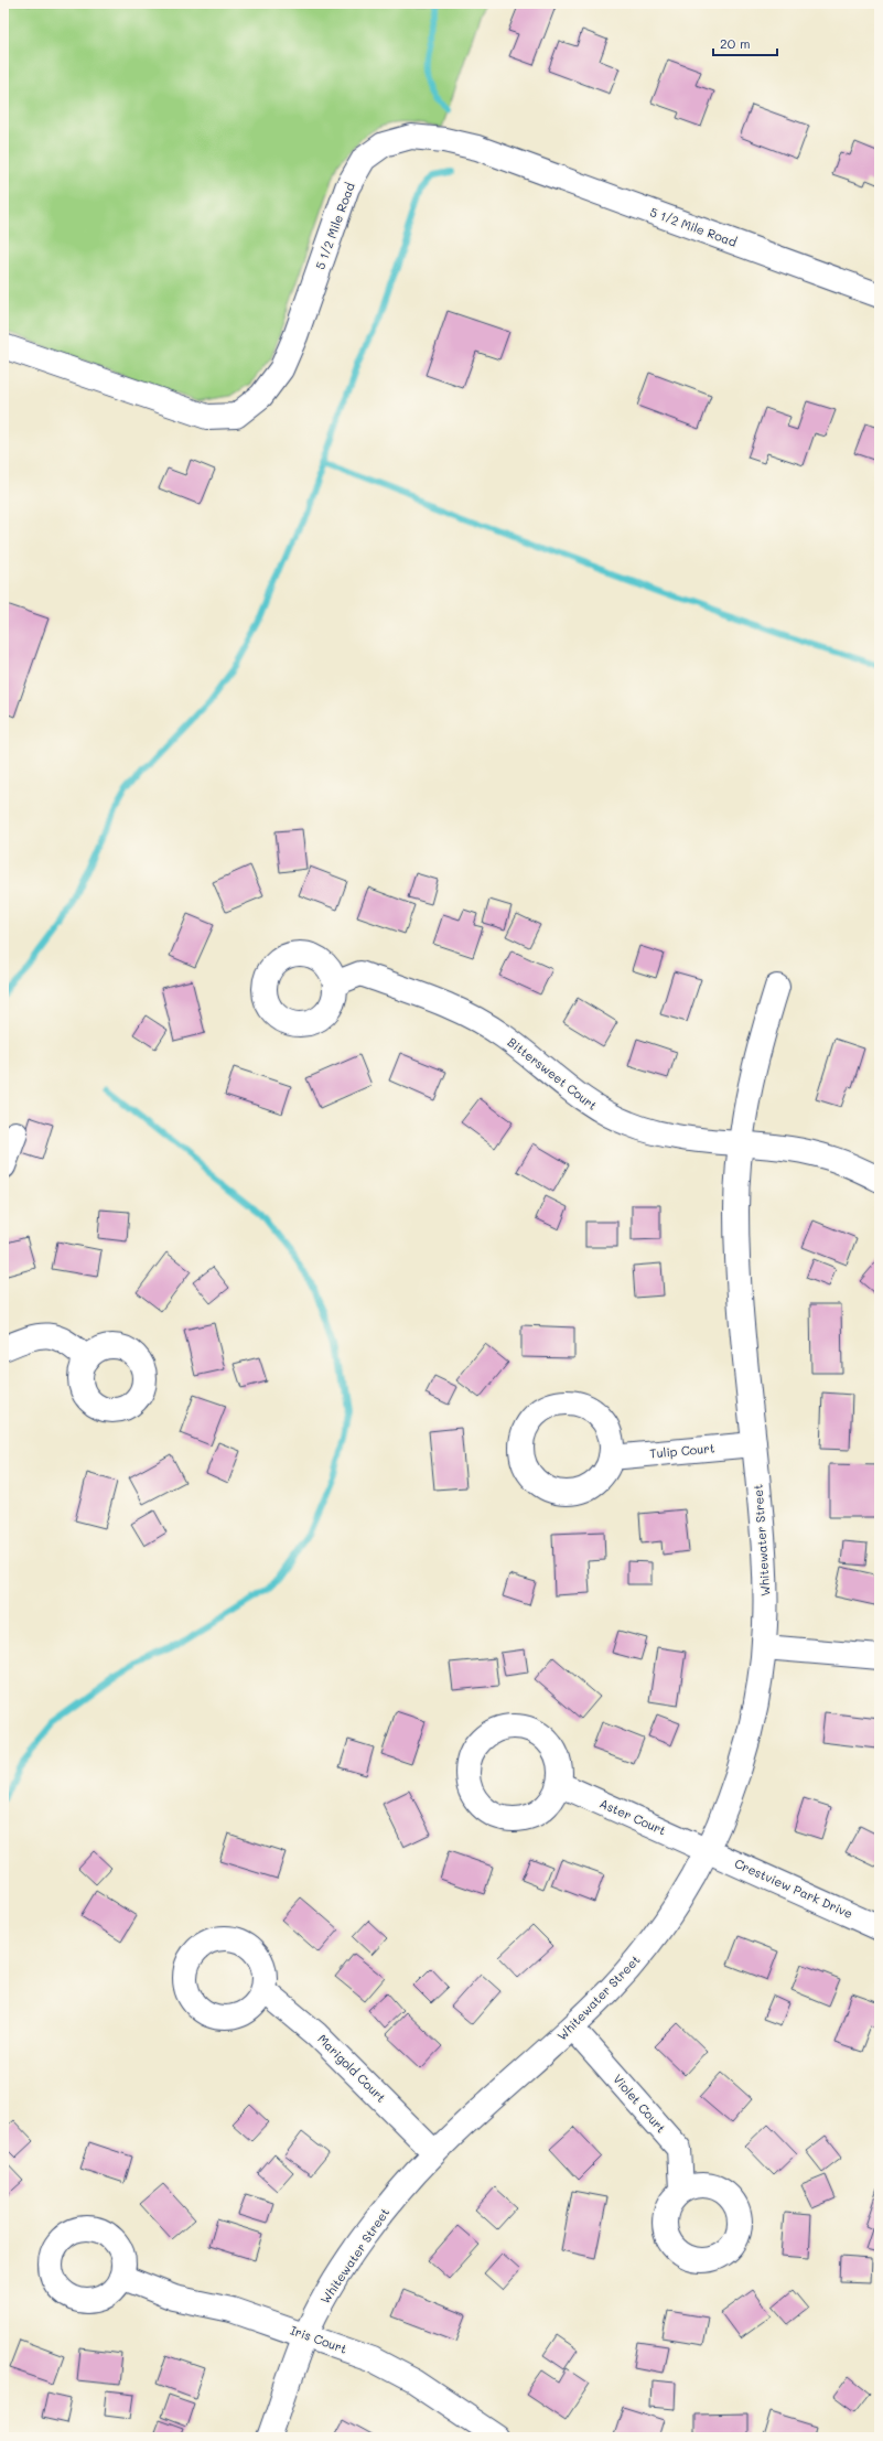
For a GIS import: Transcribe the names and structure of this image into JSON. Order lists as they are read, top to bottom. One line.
{"streets":{"street":["5 1/2 Mile Road","Bittersweet Court","Tulip Court","Whitewater Street","Aster Court","Crestview Park Drive","Marigold Court","Violet Court","Iris Court"]},"crossings":[["Bittersweet Court","Whitewater Street"],["Tulip Court","Whitewater Street"],["Whitewater Street","Aster Court"],["Whitewater Street","Crestview Park Drive"],["Whitewater Street","Marigold Court"],["Whitewater Street","Violet Court"],["Whitewater Street","Iris Court"],["Aster Court","Crestview Park Drive"]],"scale_bar":"20 m"}
